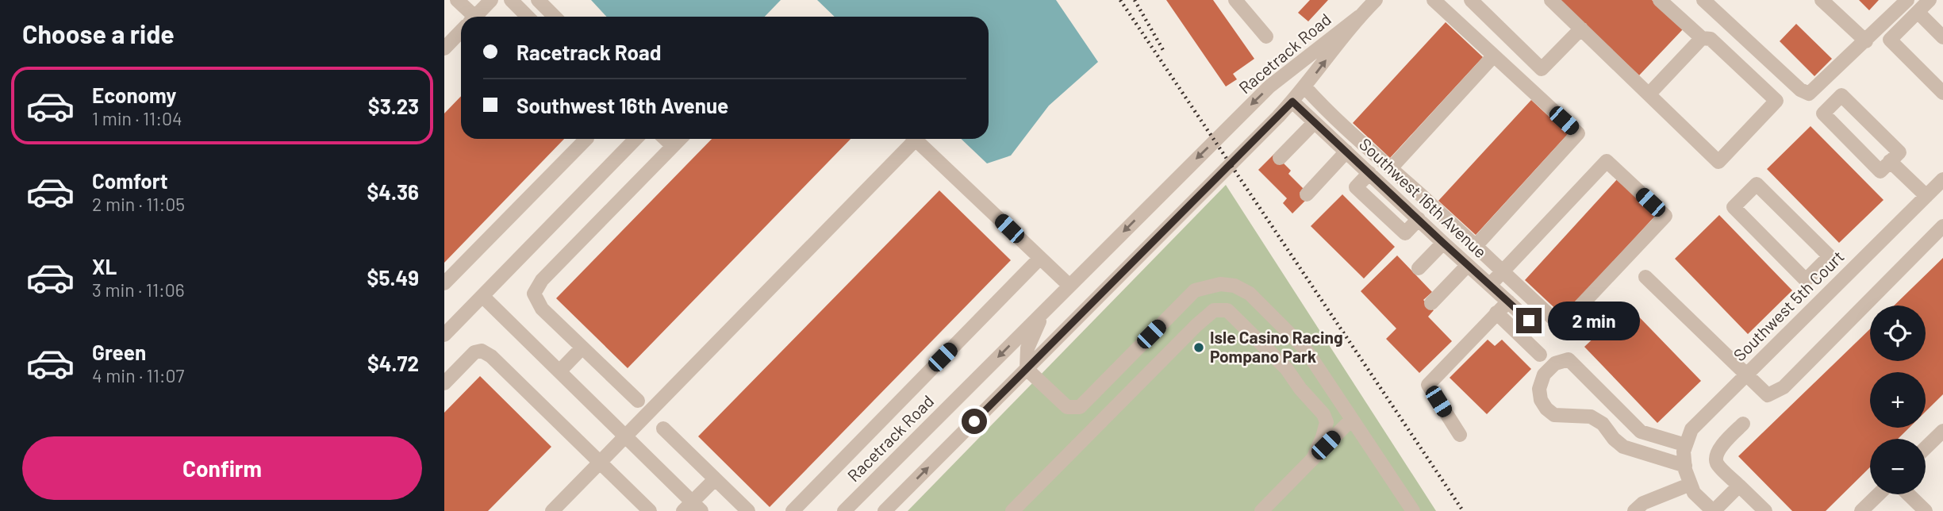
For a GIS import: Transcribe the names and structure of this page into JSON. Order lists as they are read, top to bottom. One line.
{"streets":{"street":["Racetrack Road","Southwest 16th Avenue","Southwest 5th Court"]},"crossings":[["Racetrack Road","Southwest 16th Avenue"]],"places":["Isle Casino Racing Pompano Park"],"page":{"heading":"Choose a ride","banner":["Racetrack Road","Southwest 16th Avenue"],"list":[{"name":"Economy","note":"1 min · 11:04","value":"$3.23"},{"name":"Comfort","note":"2 min · 11:05","value":"$4.36"},{"name":"XL","note":"3 min · 11:06","value":"$5.49"},{"name":"Green","note":"4 min · 11:07","value":"$4.72"}],"bubble":"2 min","map_buttons":["+","−"],"buttons":"Confirm"}}
